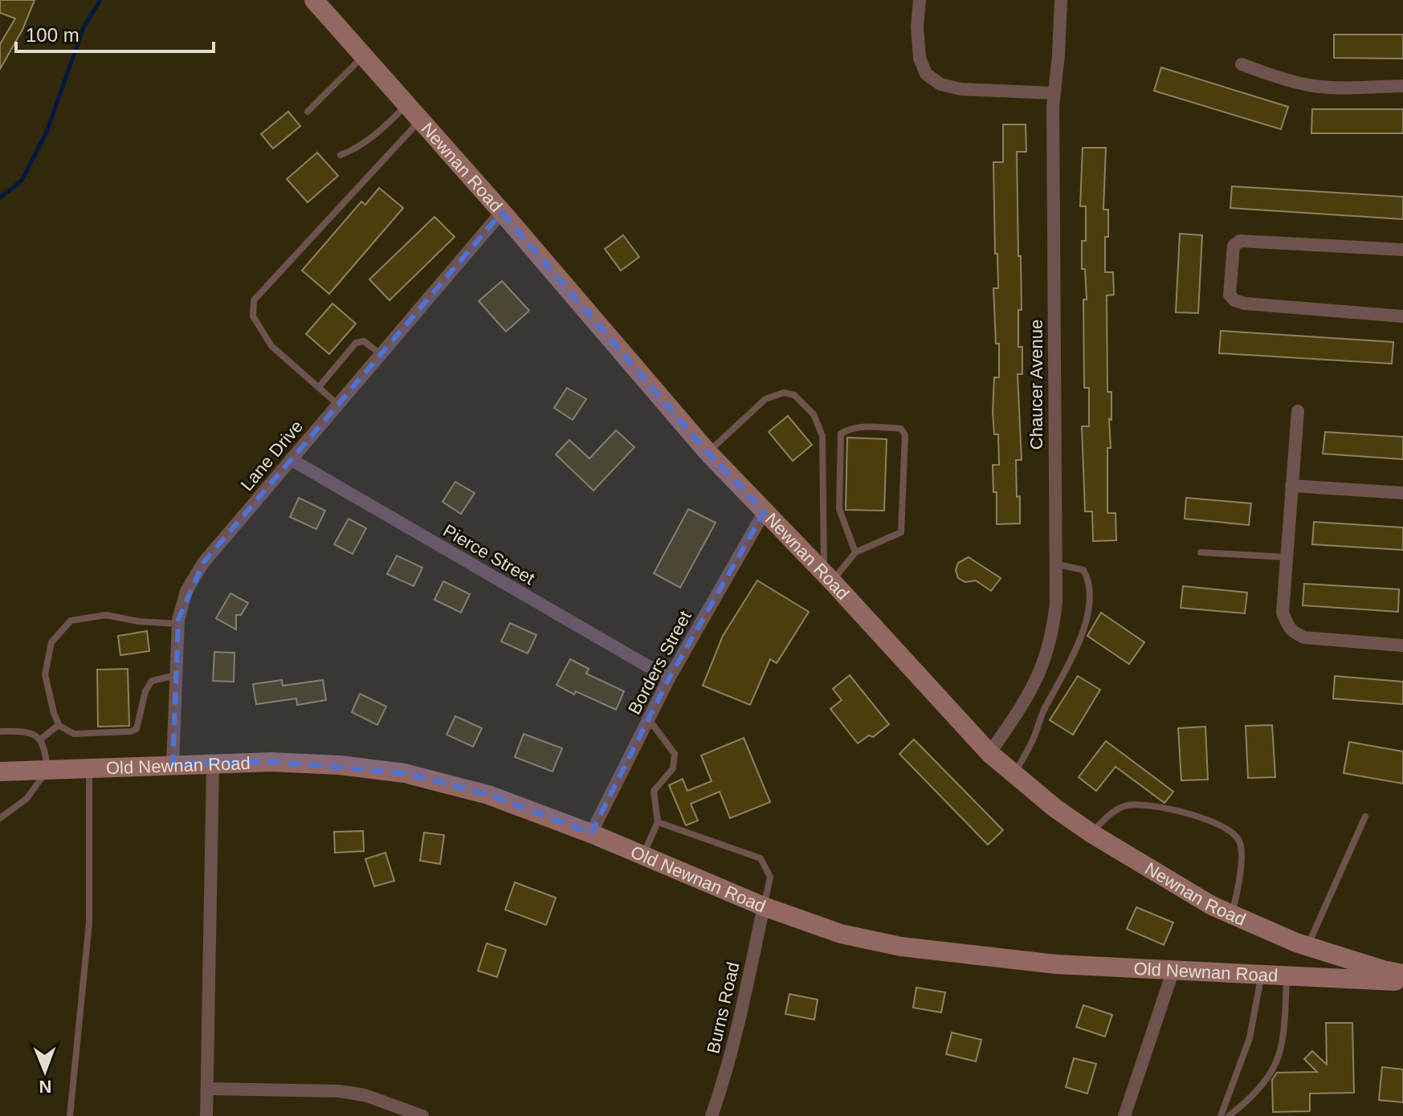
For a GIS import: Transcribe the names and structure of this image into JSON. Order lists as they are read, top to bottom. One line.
{"streets":{"main road":["Newnan Road","Old Newnan Road"],"street":["Chaucer Avenue","Lane Drive","Pierce Street","Borders Street","Burns Road"]},"crossings":[["Newnan Road","Chaucer Avenue"],["Newnan Road","Lane Drive"],["Newnan Road","Borders Street"],["Lane Drive","Pierce Street"],["Lane Drive","Old Newnan Road"],["Pierce Street","Borders Street"],["Borders Street","Old Newnan Road"],["Old Newnan Road","Burns Road"]],"scale_bar":"100 m","north":"bottom"}
